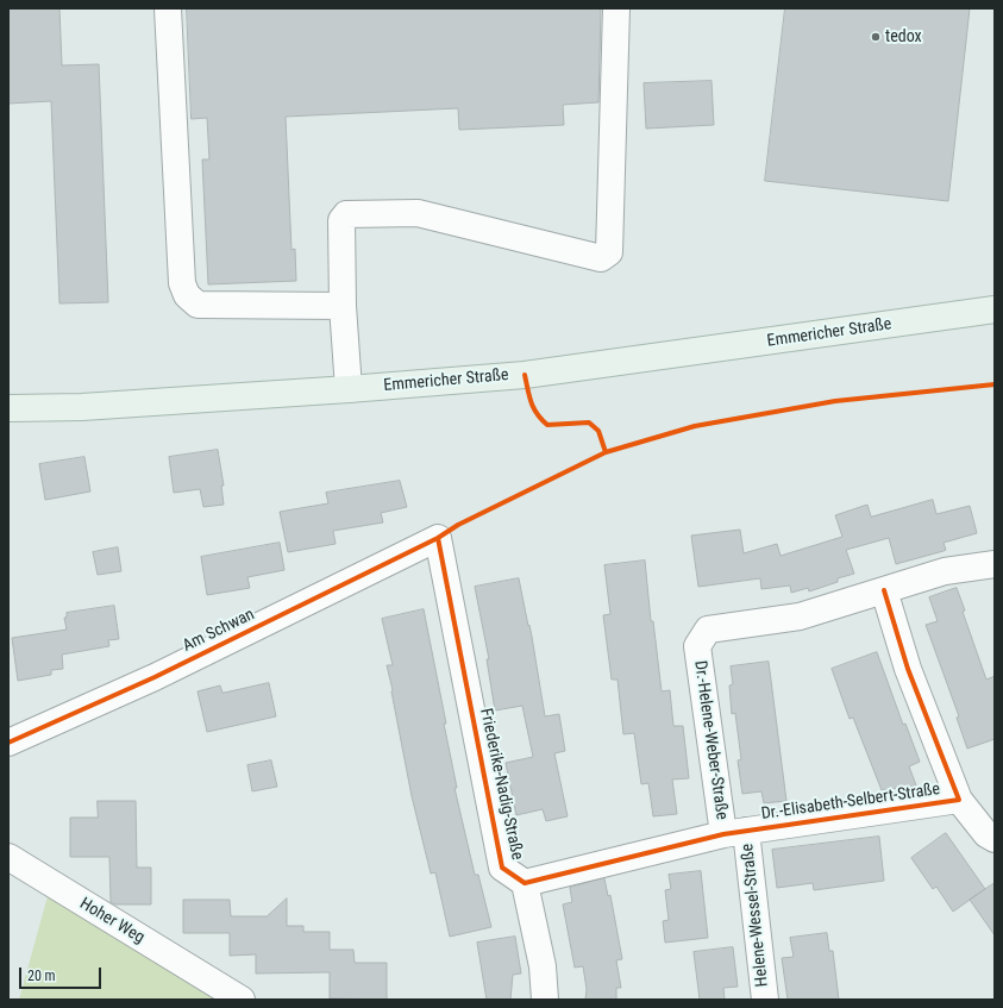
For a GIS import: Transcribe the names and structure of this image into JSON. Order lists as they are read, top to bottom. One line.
{"streets":{"main road":["Emmericher Straße"],"street":["Am Schwan","Dr.-Helene-Weber-Straße","Friederike-Nadig-Straße","Dr.-Elisabeth-Selbert-Straße","Helene-Wessel-Straße","Hoher Weg"]},"crossings":[["Am Schwan","Friederike-Nadig-Straße"],["Dr.-Helene-Weber-Straße","Friederike-Nadig-Straße"],["Dr.-Helene-Weber-Straße","Dr.-Elisabeth-Selbert-Straße"],["Dr.-Helene-Weber-Straße","Helene-Wessel-Straße"],["Friederike-Nadig-Straße","Dr.-Elisabeth-Selbert-Straße"],["Friederike-Nadig-Straße","Helene-Wessel-Straße"],["Dr.-Elisabeth-Selbert-Straße","Helene-Wessel-Straße"]],"places":["tedox"],"scale_bar":"20 m"}
